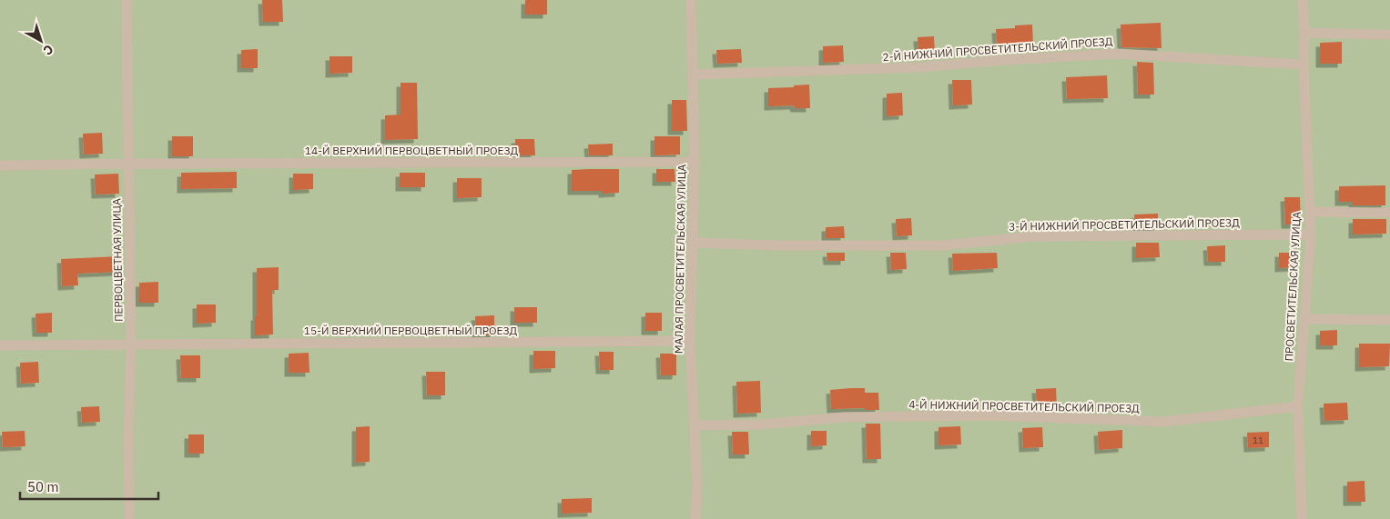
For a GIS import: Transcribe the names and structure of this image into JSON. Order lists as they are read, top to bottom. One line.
{"streets":{"lane":["2-Й НИЖНИЙ ПРОСВЕТИТЕЛЬСКИЙ ПРОЕЗД","14-Й ВЕРХНИЙ ПЕРВОЦВЕТНЫЙ ПРОЕЗД","3-Й НИЖНИЙ ПРОСВЕТИТЕЛЬСКИЙ ПРОЕЗД","МАЛАЯ ПРОСВЕТИТЕЛЬСКАЯ УЛИЦА","ПЕРВОЦВЕТНАЯ УЛИЦА","ПРОСВЕТИТЕЛЬСКАЯ УЛИЦА","15-Й ВЕРХНИЙ ПЕРВОЦВЕТНЫЙ ПРОЕЗД","4-Й НИЖНИЙ ПРОСВЕТИТЕЛЬСКИЙ ПРОЕЗД"]},"crossings":[["2-Й НИЖНИЙ ПРОСВЕТИТЕЛЬСКИЙ ПРОЕЗД","МАЛАЯ ПРОСВЕТИТЕЛЬСКАЯ УЛИЦА"],["2-Й НИЖНИЙ ПРОСВЕТИТЕЛЬСКИЙ ПРОЕЗД","ПРОСВЕТИТЕЛЬСКАЯ УЛИЦА"],["14-Й ВЕРХНИЙ ПЕРВОЦВЕТНЫЙ ПРОЕЗД","МАЛАЯ ПРОСВЕТИТЕЛЬСКАЯ УЛИЦА"],["14-Й ВЕРХНИЙ ПЕРВОЦВЕТНЫЙ ПРОЕЗД","ПЕРВОЦВЕТНАЯ УЛИЦА"],["3-Й НИЖНИЙ ПРОСВЕТИТЕЛЬСКИЙ ПРОЕЗД","МАЛАЯ ПРОСВЕТИТЕЛЬСКАЯ УЛИЦА"],["3-Й НИЖНИЙ ПРОСВЕТИТЕЛЬСКИЙ ПРОЕЗД","ПРОСВЕТИТЕЛЬСКАЯ УЛИЦА"],["МАЛАЯ ПРОСВЕТИТЕЛЬСКАЯ УЛИЦА","15-Й ВЕРХНИЙ ПЕРВОЦВЕТНЫЙ ПРОЕЗД"],["МАЛАЯ ПРОСВЕТИТЕЛЬСКАЯ УЛИЦА","4-Й НИЖНИЙ ПРОСВЕТИТЕЛЬСКИЙ ПРОЕЗД"],["ПЕРВОЦВЕТНАЯ УЛИЦА","15-Й ВЕРХНИЙ ПЕРВОЦВЕТНЫЙ ПРОЕЗД"],["ПРОСВЕТИТЕЛЬСКАЯ УЛИЦА","4-Й НИЖНИЙ ПРОСВЕТИТЕЛЬСКИЙ ПРОЕЗД"]],"house_numbers":["11"],"scale_bar":"50 m","north":"bottom right"}
